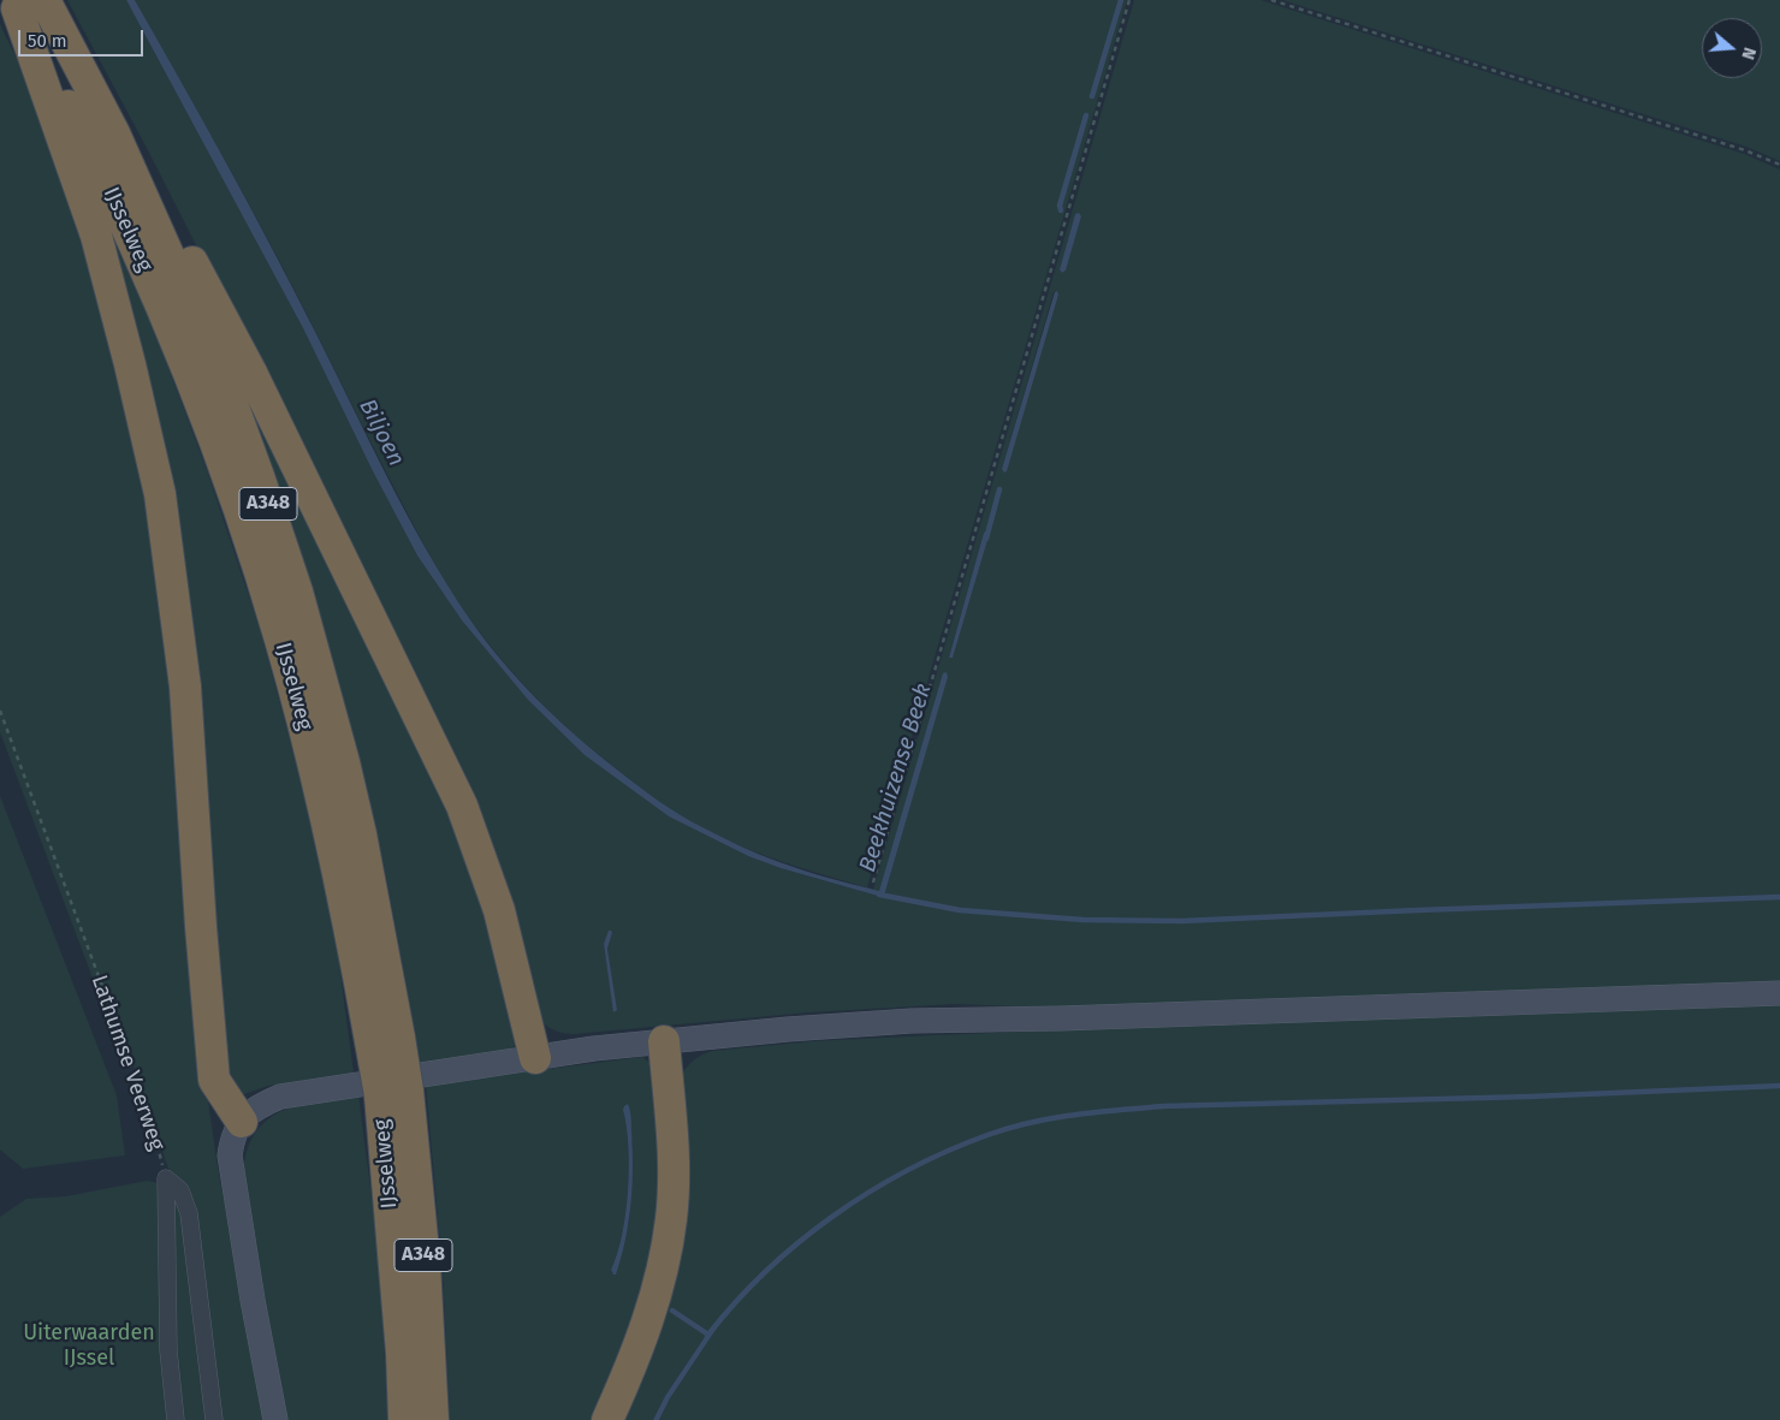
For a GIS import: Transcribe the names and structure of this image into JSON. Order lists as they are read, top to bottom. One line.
{"streets":{"highway":["IJsselweg","A348"],"street":["Lathumse Veerweg"]},"crossings":[["IJsselweg","A348"]],"water":["Biljoen","Beekhuizense Beek"],"parks":["Uiterwaarden IJssel"],"scale_bar":"50 m","north":"right"}
